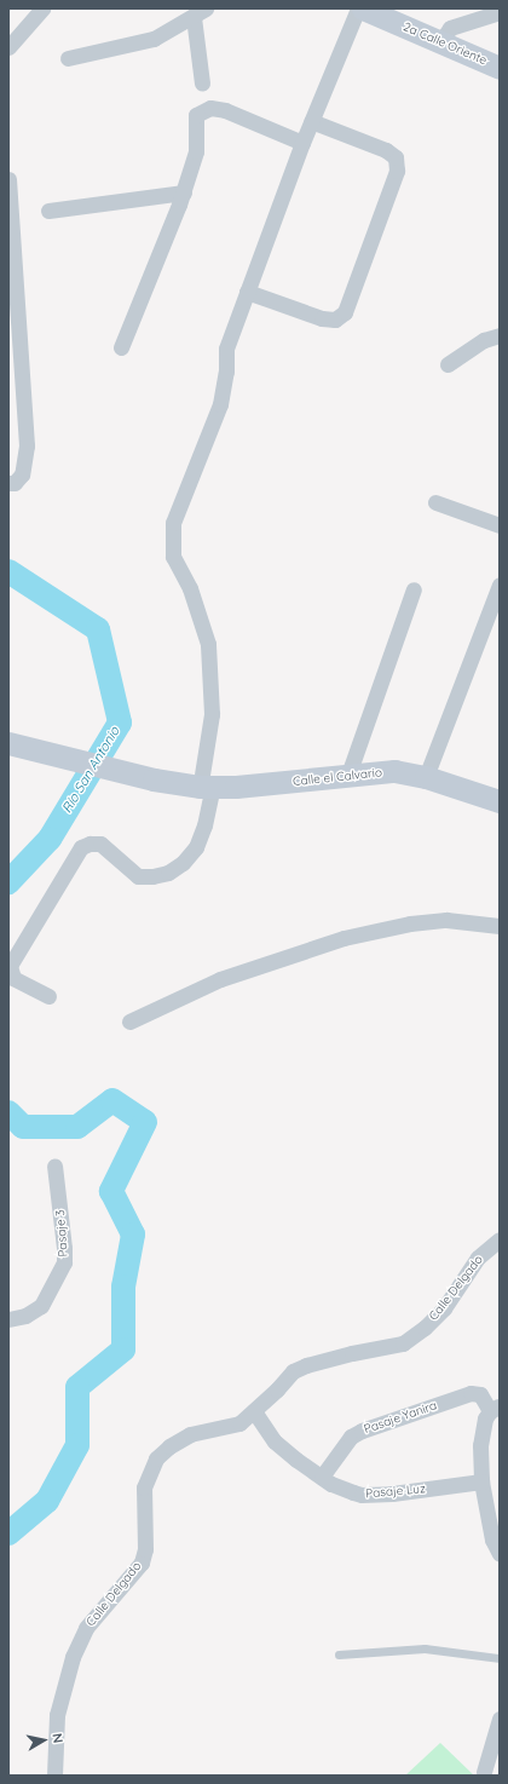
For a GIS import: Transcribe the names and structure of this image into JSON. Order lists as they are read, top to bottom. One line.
{"streets":{"street":["2a Calle Oriente","Calle el Calvario","Pasaje 3","Calle Delgado","Pasaje Yanira","Pasaje Luz"]},"crossings":[["Calle Delgado","Pasaje Luz"],["Pasaje Yanira","Pasaje Luz"]],"water":["Río San Antonio"],"north":"right"}
